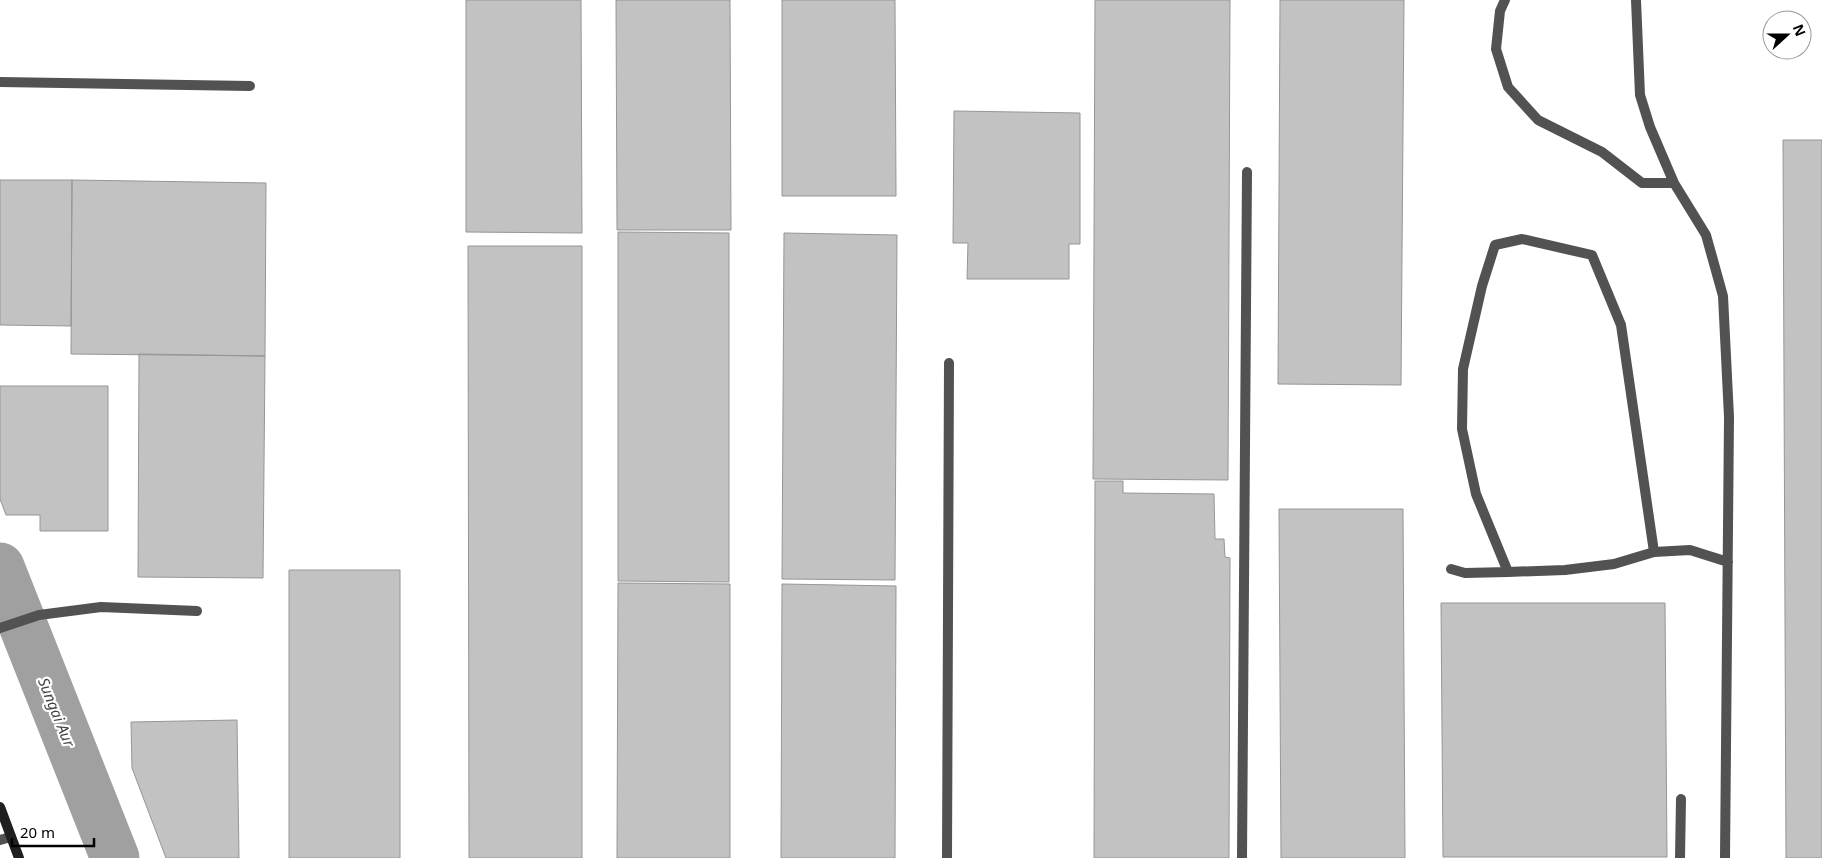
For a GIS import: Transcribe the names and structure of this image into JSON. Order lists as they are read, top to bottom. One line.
{"water":["Sungai Aur"],"scale_bar":"20 m","north":"right"}
